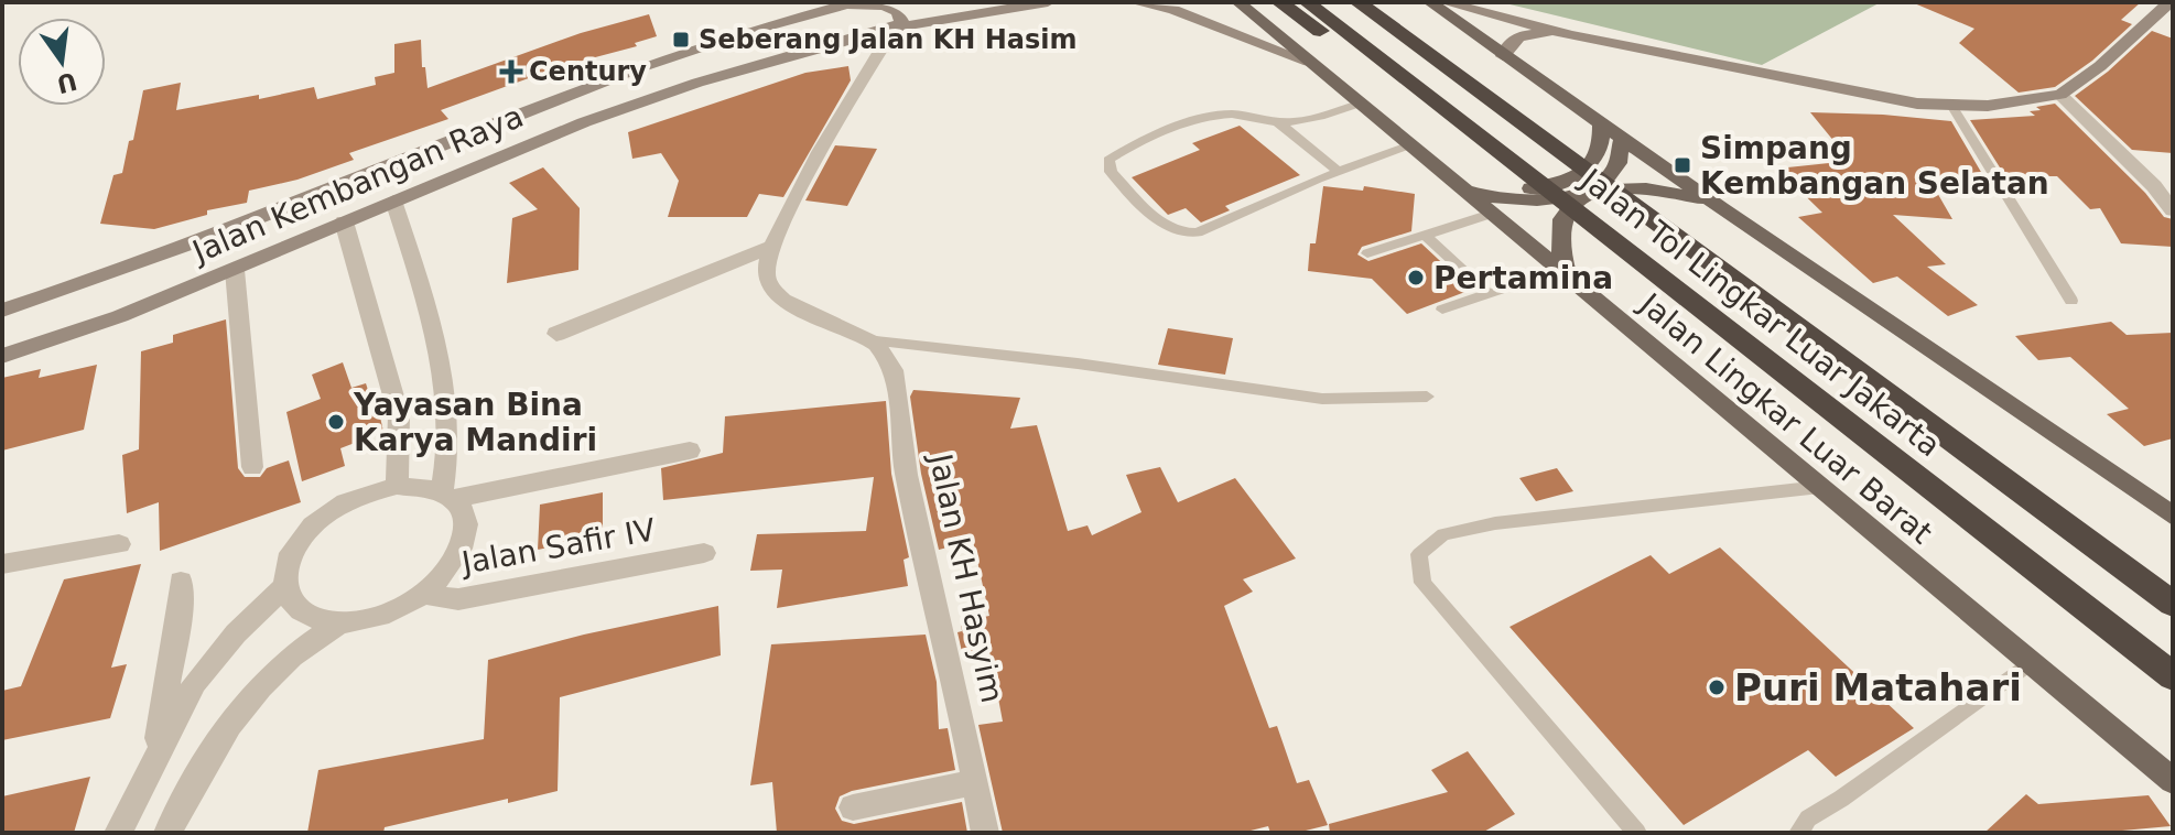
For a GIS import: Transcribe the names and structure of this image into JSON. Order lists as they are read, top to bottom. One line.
{"streets":{"highway":["Jalan Tol Lingkar Luar Jakarta"],"main road":["Jalan Kembangan Raya","Jalan Lingkar Luar Barat"],"street":["Jalan Safir IV","Jalan KH Hasyim"]},"places":{"transit":["Seberang Jalan KH Hasim","Simpang Kembangan Selatan"],"health":["Century"],"other":["Pertamina","Yayasan Bina Karya Mandiri","Puri Matahari"]},"north":"bottom"}
